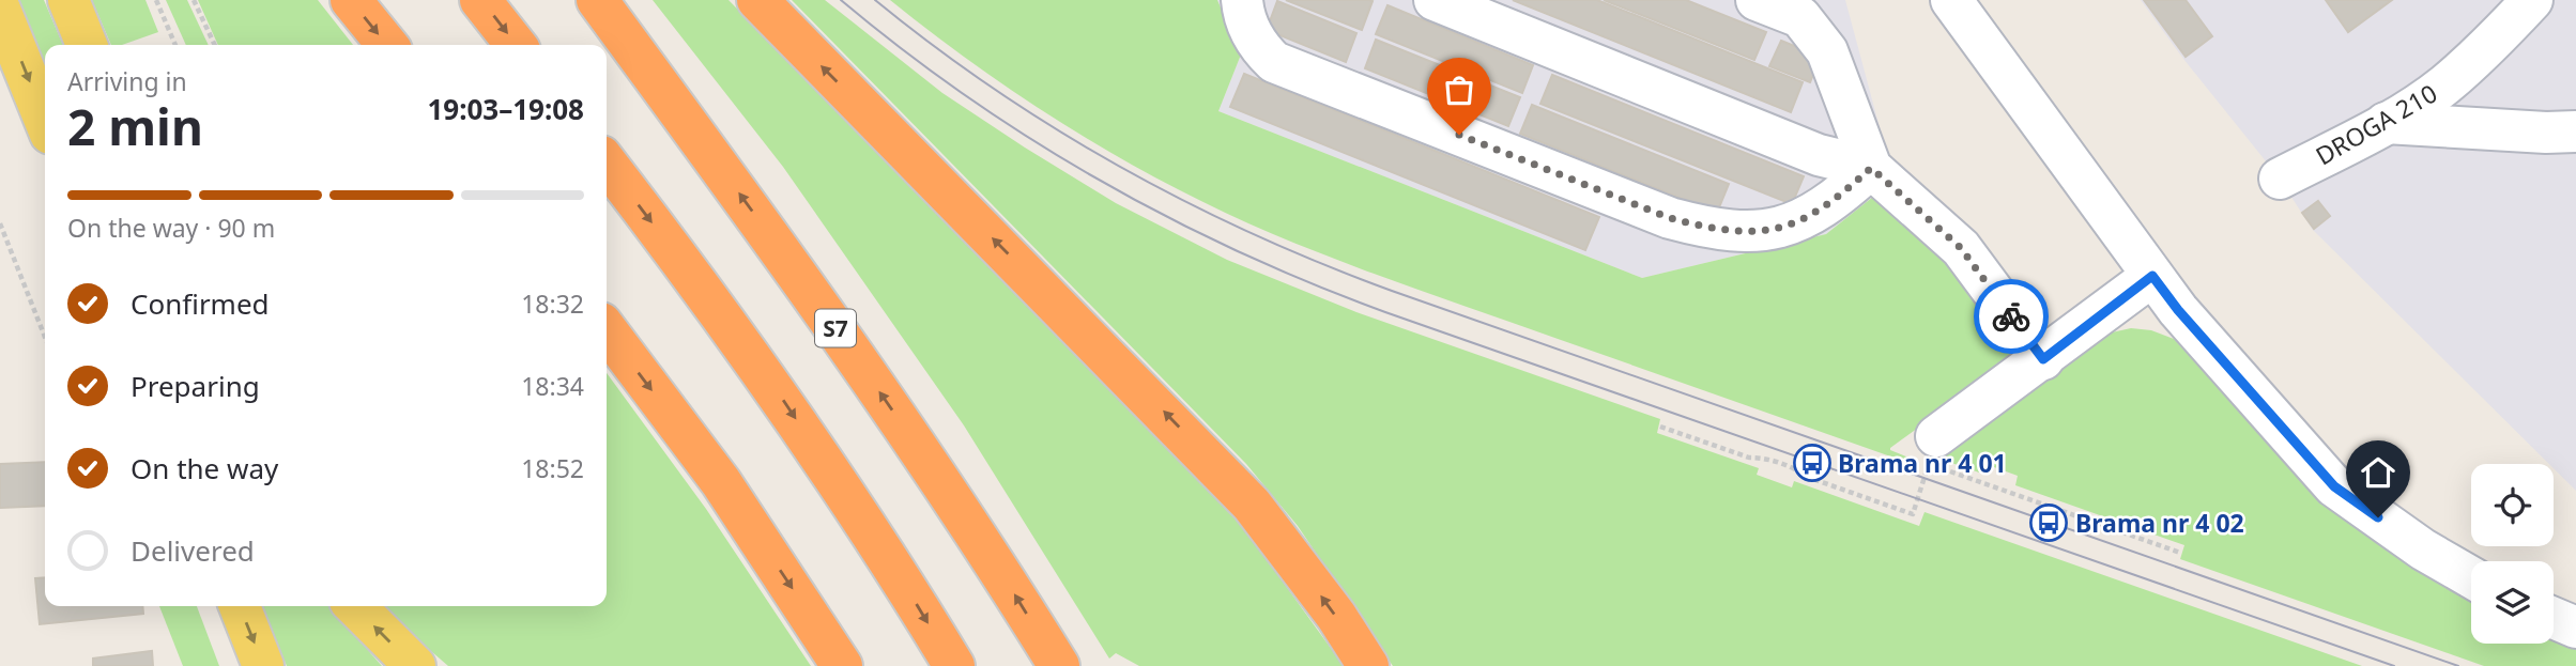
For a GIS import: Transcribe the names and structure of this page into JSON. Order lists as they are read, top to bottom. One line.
{"streets":{"highway":["S7"],"lane":["DROGA 210"]},"places":{"bus stop":["Brama nr 4 01","Brama nr 4 02"]},"page":{"heading":["2 min","Arriving in","19:03–19:08"],"bar":"On the way · 90 m","list":[["Confirmed","18:32"],["Preparing","18:34"],["On the way","18:52"],"Delivered"]}}
